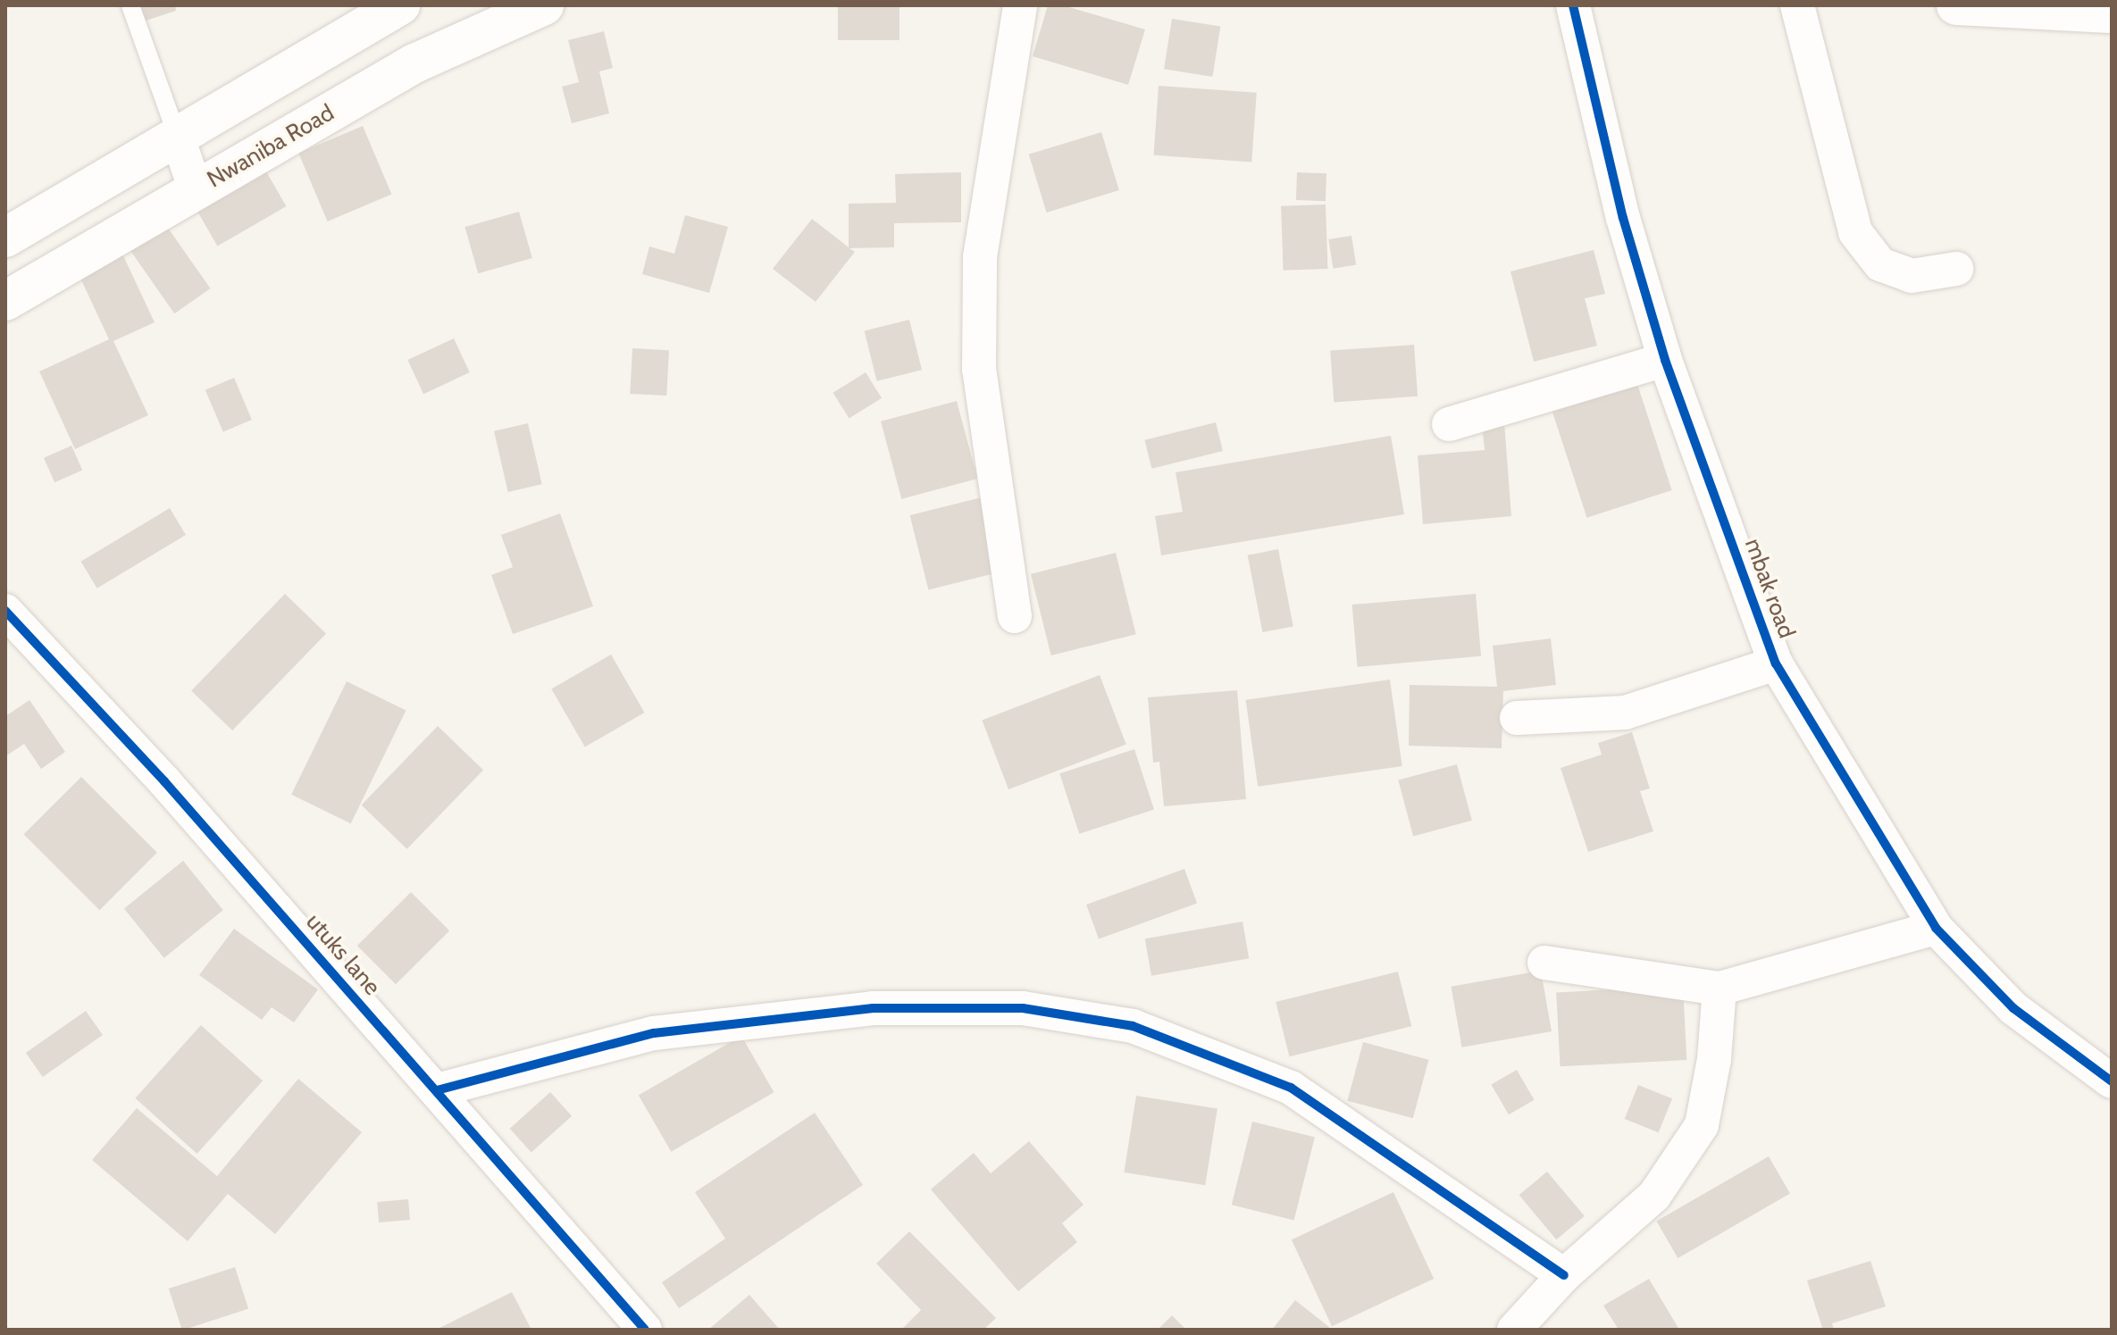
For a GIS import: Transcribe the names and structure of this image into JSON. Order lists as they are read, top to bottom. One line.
{"streets":{"main road":["Nwaniba Road"],"street":["mbak road","utuks lane"]}}
